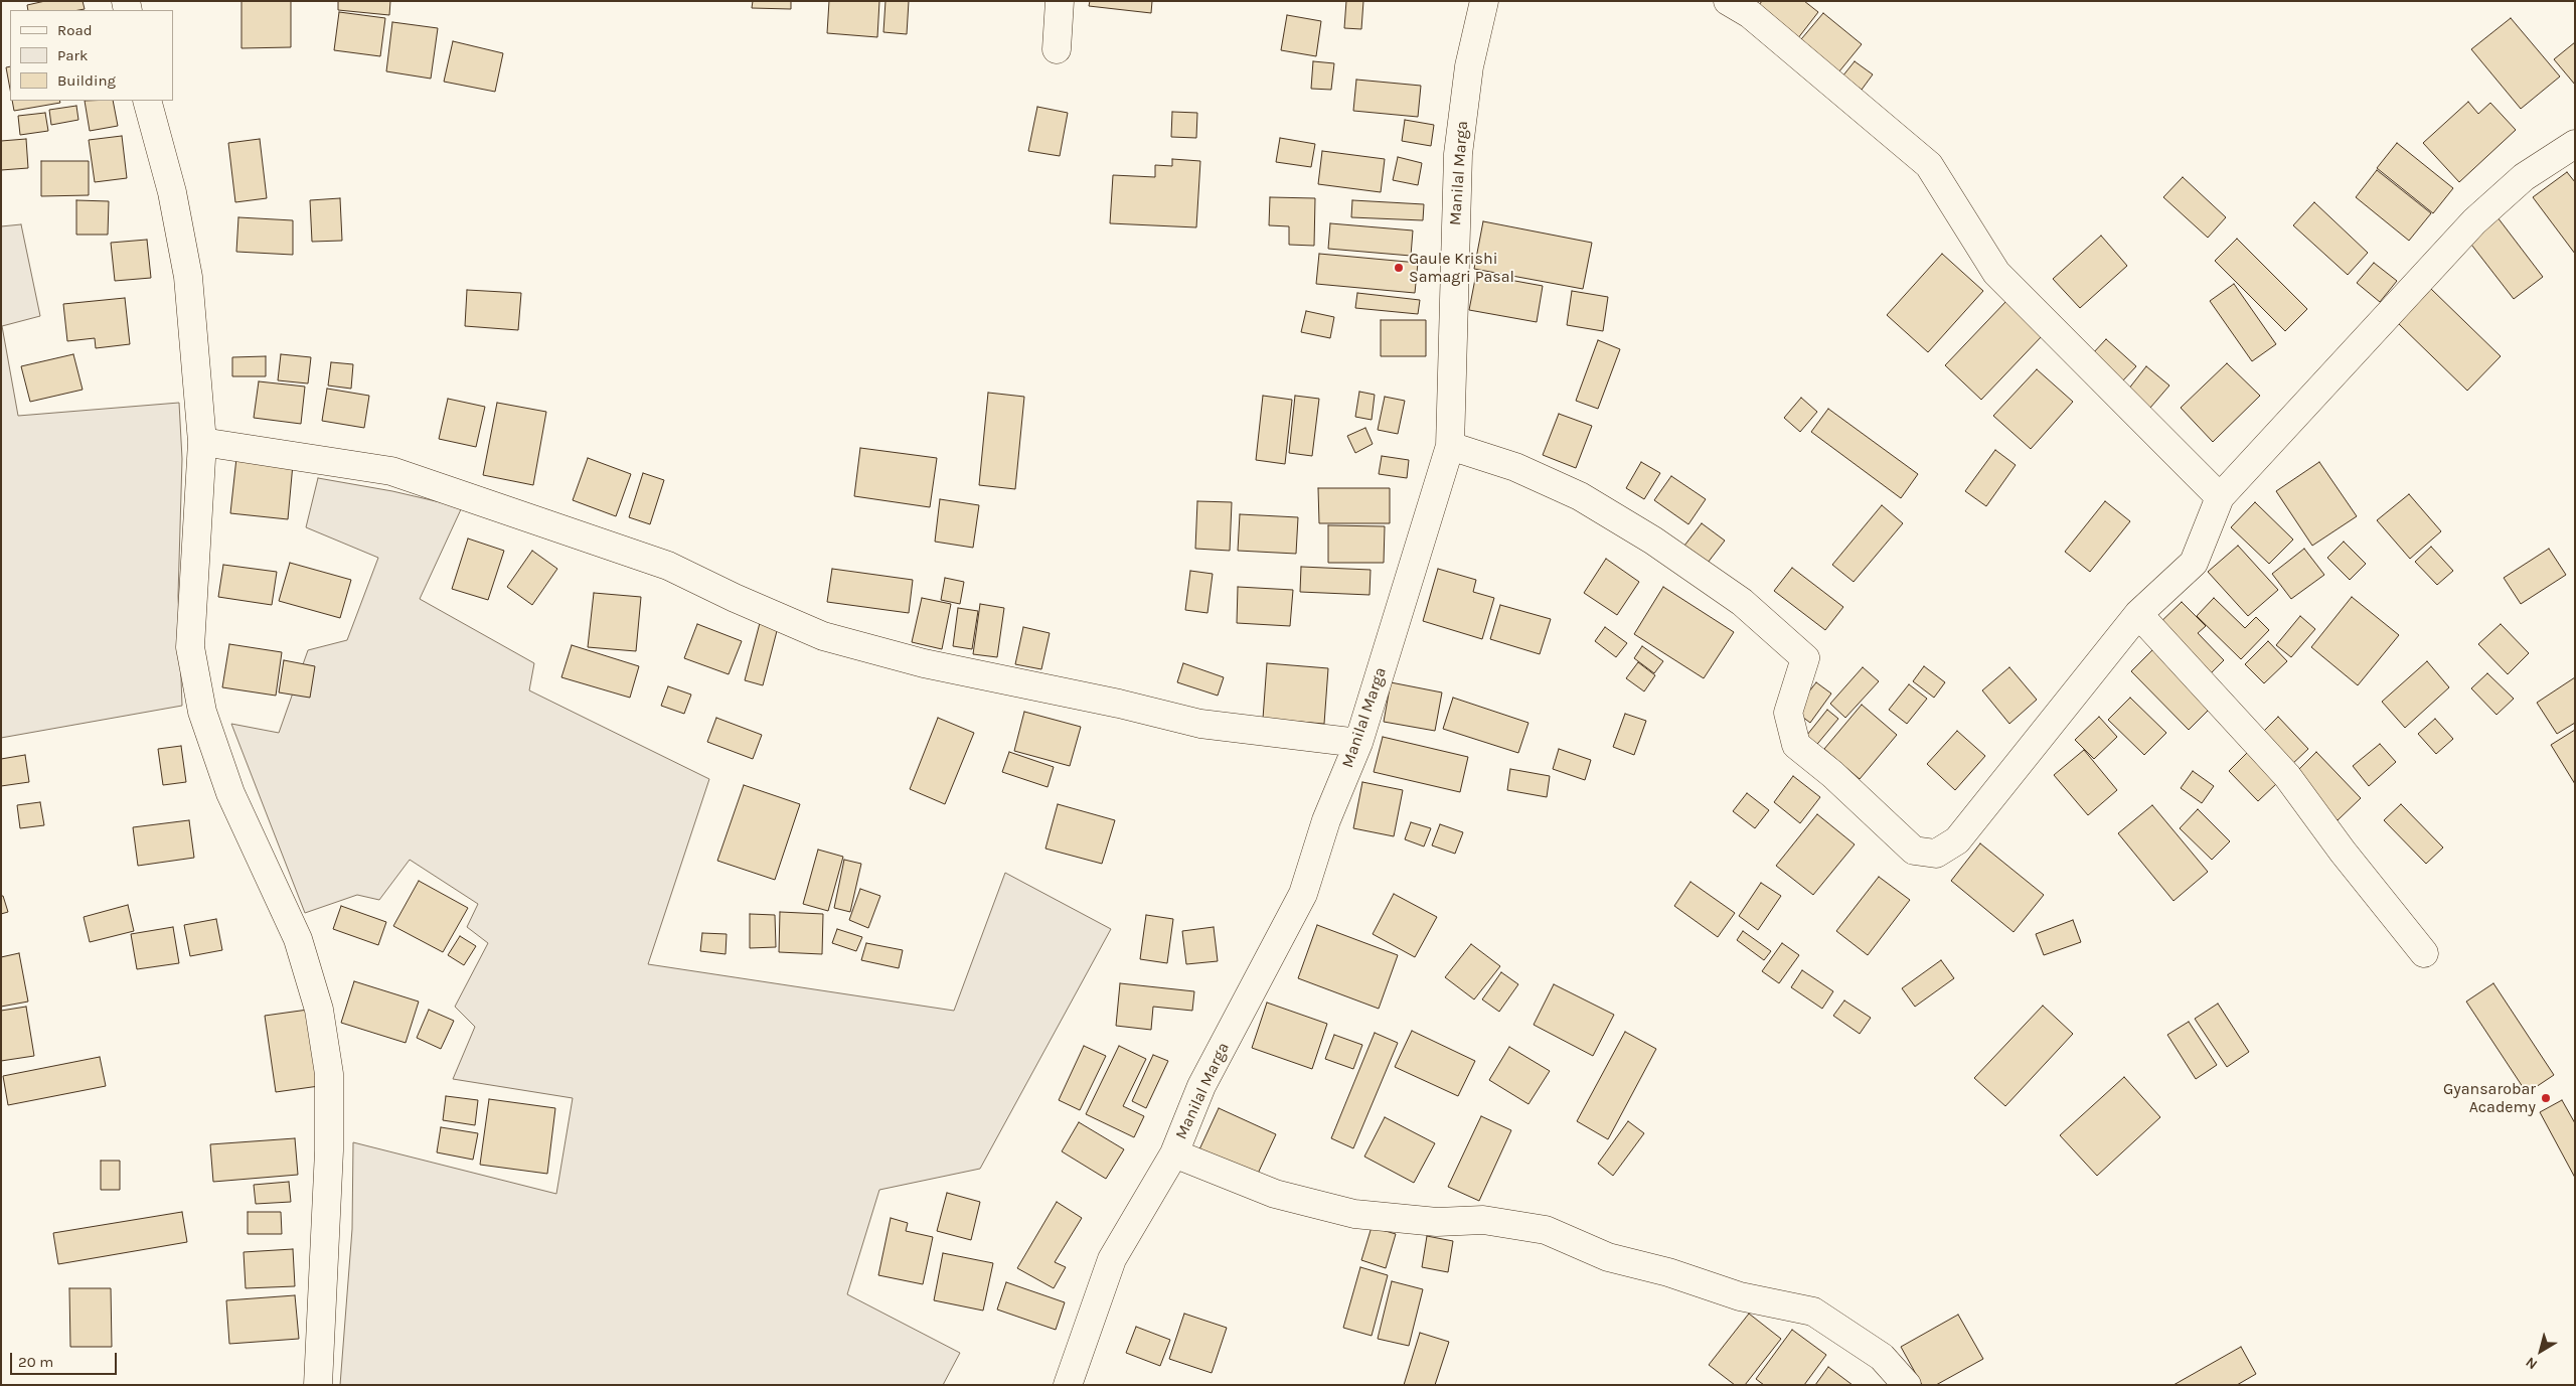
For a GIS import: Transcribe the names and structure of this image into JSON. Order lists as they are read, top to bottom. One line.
{"streets":{"street":["Manilal Marga"]},"places":["Gaule Krishi Samagri Pasal","Gyansarobar Academy"],"legend":["Road","Park","Building"],"scale_bar":"20 m","north":"bottom left"}
